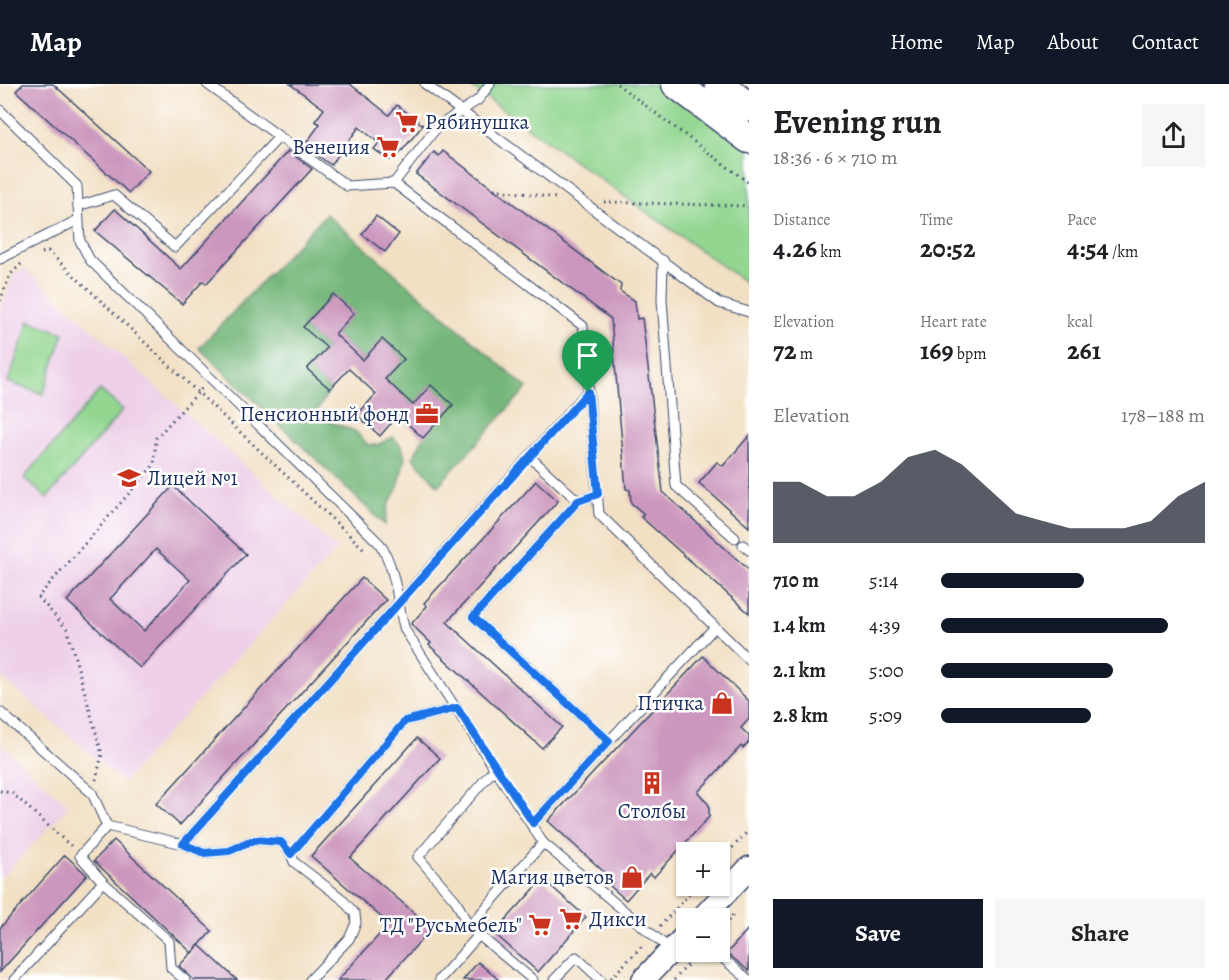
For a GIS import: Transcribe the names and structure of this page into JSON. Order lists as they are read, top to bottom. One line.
{"places":{"supermarket":["Рябинушка","Венеция","Дикси","ТД \"Русьмебель\""],"office":["Пенсионный фонд"],"school or university":["Лицей №1"],"shop":["Птичка","Магия цветов"],"building":["Столбы"]},"page":{"header":"Map","nav":["Home","Map","About","Contact"],"heading":["Evening run","18:36 · 6 × 710 m"],"stats":[["Distance","4.26 km"],["Time","20:52"],["Pace","4:54 /km"],["Elevation","72 m"],["Heart rate","169 bpm"],["kcal","261"]],"chart":["Elevation","178–188 m"],"list":[{"name":"710 m","note":"5:14"},{"name":"1.4 km","note":"4:39"},{"name":"2.1 km","note":"5:00"},{"name":"2.8 km","note":"5:09"}],"map_buttons":["+","−"],"buttons":["Save","Share"]}}
